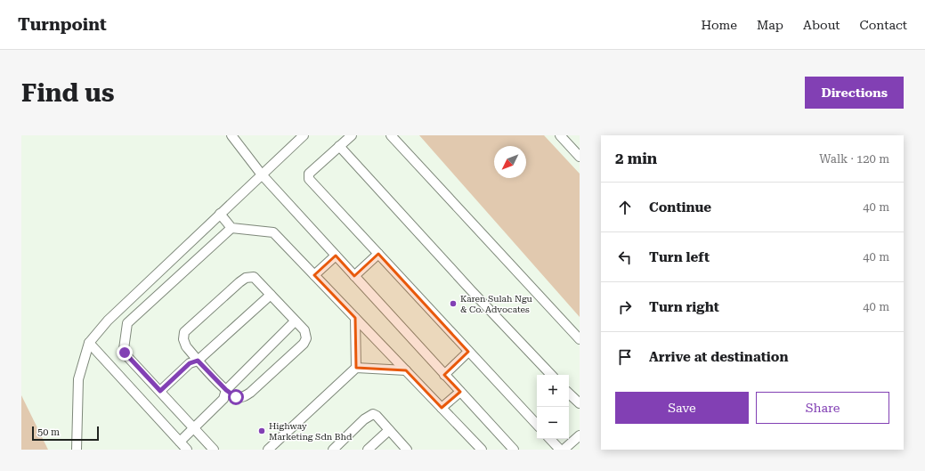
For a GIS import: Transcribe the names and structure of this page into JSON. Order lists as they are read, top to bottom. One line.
{"places":["Karen Sulah Ngu & Co. Advocates","Highway Marketing Sdn Bhd"],"scale_bar":"50 m","north":"bottom left","page":{"header":"Turnpoint","nav":["Home","Map","About","Contact"],"buttons":["Directions",["Save","Share"]],"title":"Find us","heading":["2 min","Walk · 120 m"],"list":[["Continue","40 m"],["Turn left","40 m"],["Turn right","40 m"],"Arrive at destination"],"map_buttons":["+","−"],"scale":"50 m"}}
